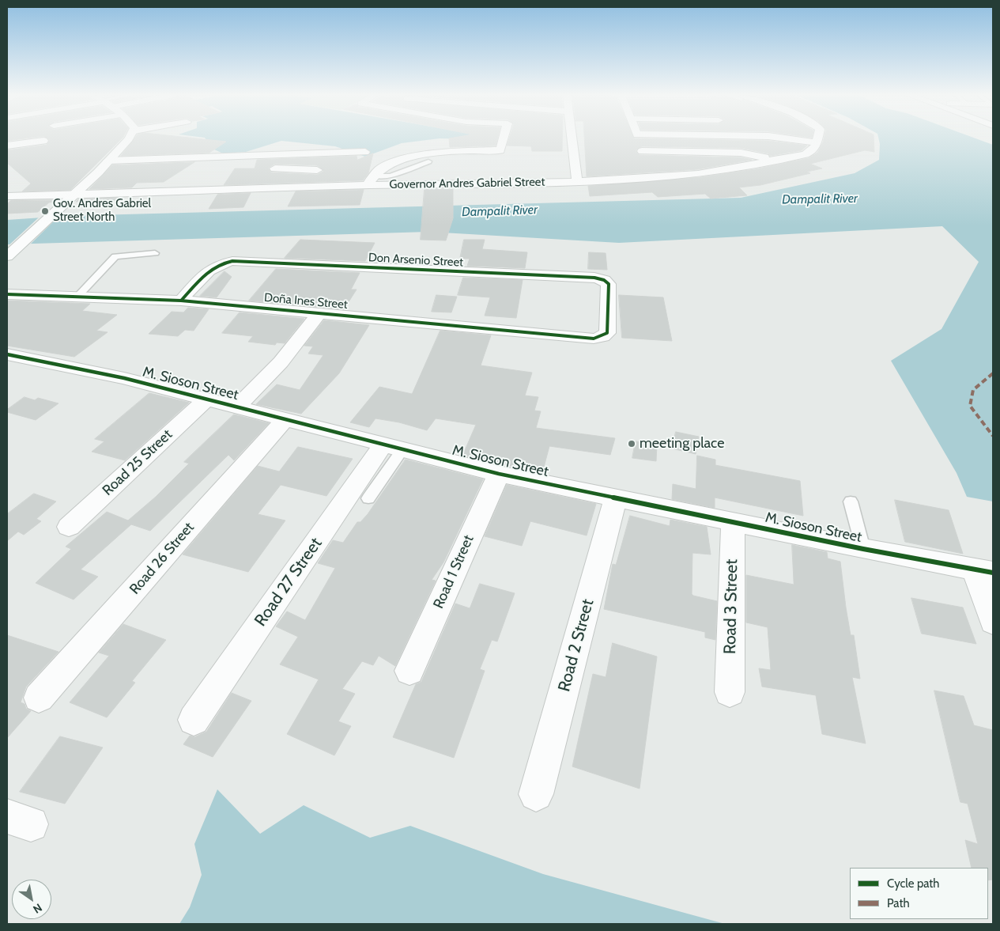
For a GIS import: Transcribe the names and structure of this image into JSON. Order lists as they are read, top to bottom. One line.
{"streets":{"street":["Governor Andres Gabriel Street","Don Arsenio Street","Doña Ines Street","M. Sioson Street","Road 25 Street","Road 26 Street","Road 1 Street","Road 27 Street","Road 3 Street","Road 2 Street"]},"crossings":[["Don Arsenio Street","Doña Ines Street"],["M. Sioson Street","Road 25 Street"],["M. Sioson Street","Road 26 Street"],["M. Sioson Street","Road 1 Street"],["M. Sioson Street","Road 27 Street"],["M. Sioson Street","Road 3 Street"],["M. Sioson Street","Road 2 Street"]],"water":["Dampalit River"],"places":["Gov. Andres Gabriel Street North","meeting place"],"legend":["Cycle path","Path"],"north":"bottom right"}
